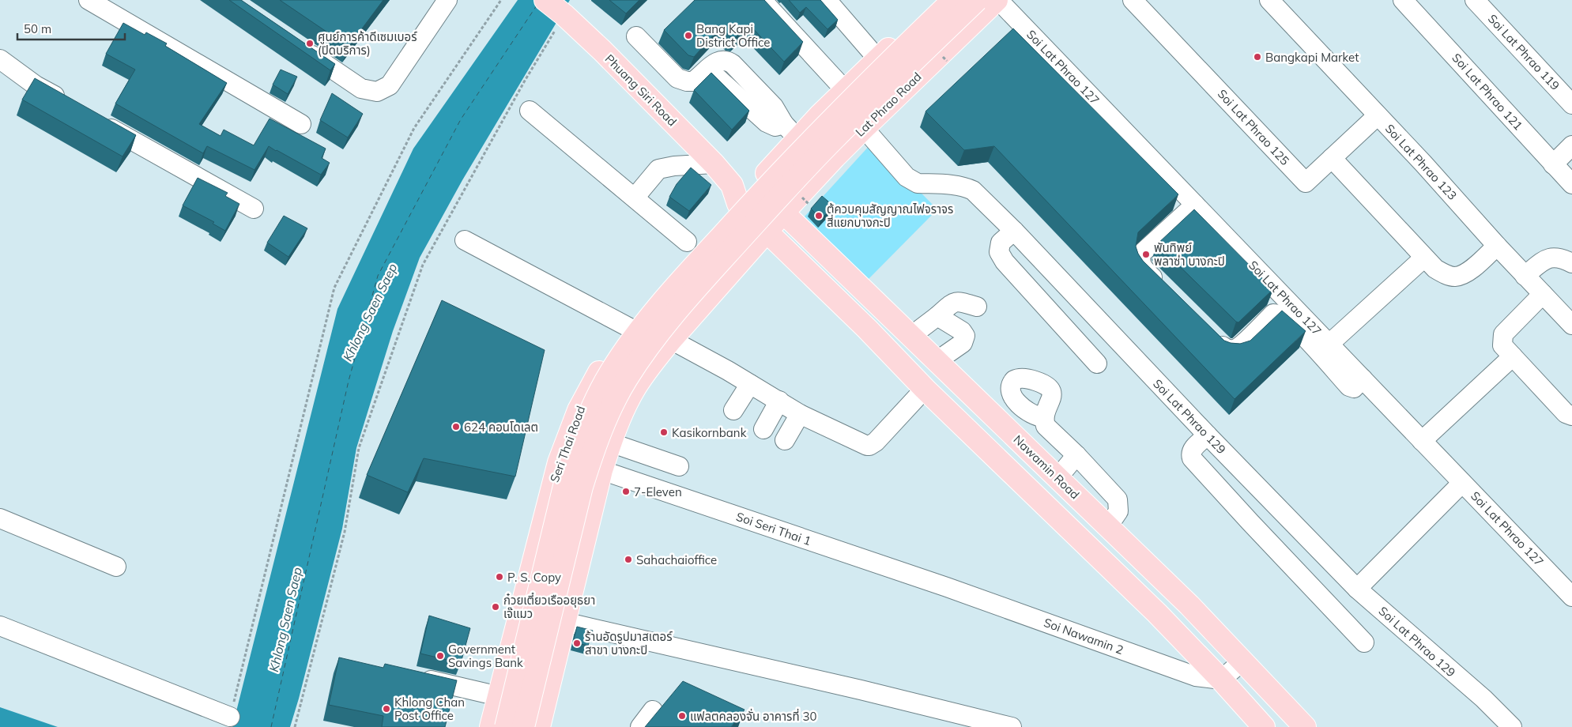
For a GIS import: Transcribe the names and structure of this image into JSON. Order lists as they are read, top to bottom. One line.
{"streets":{"main road":["Phuang Siri Road","Lat Phrao Road","Seri Thai Road","Nawamin Road"],"street":["Soi Lat Phrao 119","Soi Lat Phrao 127","Soi Lat Phrao 121","Soi Lat Phrao 125","Soi Lat Phrao 123","Soi Lat Phrao 129","Soi Seri Thai 1","Soi Nawamin 2"]},"crossings":[["Soi Lat Phrao 127","Lat Phrao Road"],["Phuang Siri Road","Lat Phrao Road"],["Phuang Siri Road","Seri Thai Road"],["Phuang Siri Road","Nawamin Road"],["Lat Phrao Road","Soi Lat Phrao 129"],["Lat Phrao Road","Nawamin Road"],["Soi Lat Phrao 125","Soi Lat Phrao 123"],["Soi Seri Thai 1","Soi Nawamin 2"]],"water":["Khlong Saen Saep"],"places":["Bang Kapi District Office","ศูนย์การค้าดีเซมเบอร์ (ปิดบริการ)","Bangkapi Market","ตู้ควบคุมสัญญาณไฟจราจร สี่แยกบางกะปิ","พันทิพย์ พลาซ่า บางกะปิ","624 คอนโดเลต","Kasikornbank","7-Eleven","Sahachaioffice","P. S. Copy","ก๋วยเตี๋ยวเรืออยุธยา เจ๊แมว","ร้านอัดรูปมาสเตอร์ สาขา บางกะปิ","Government Savings Bank","Khlong Chan Post Office","แฟลตคลองจั่น อาคารที่ 30"],"scale_bar":"50 m"}
